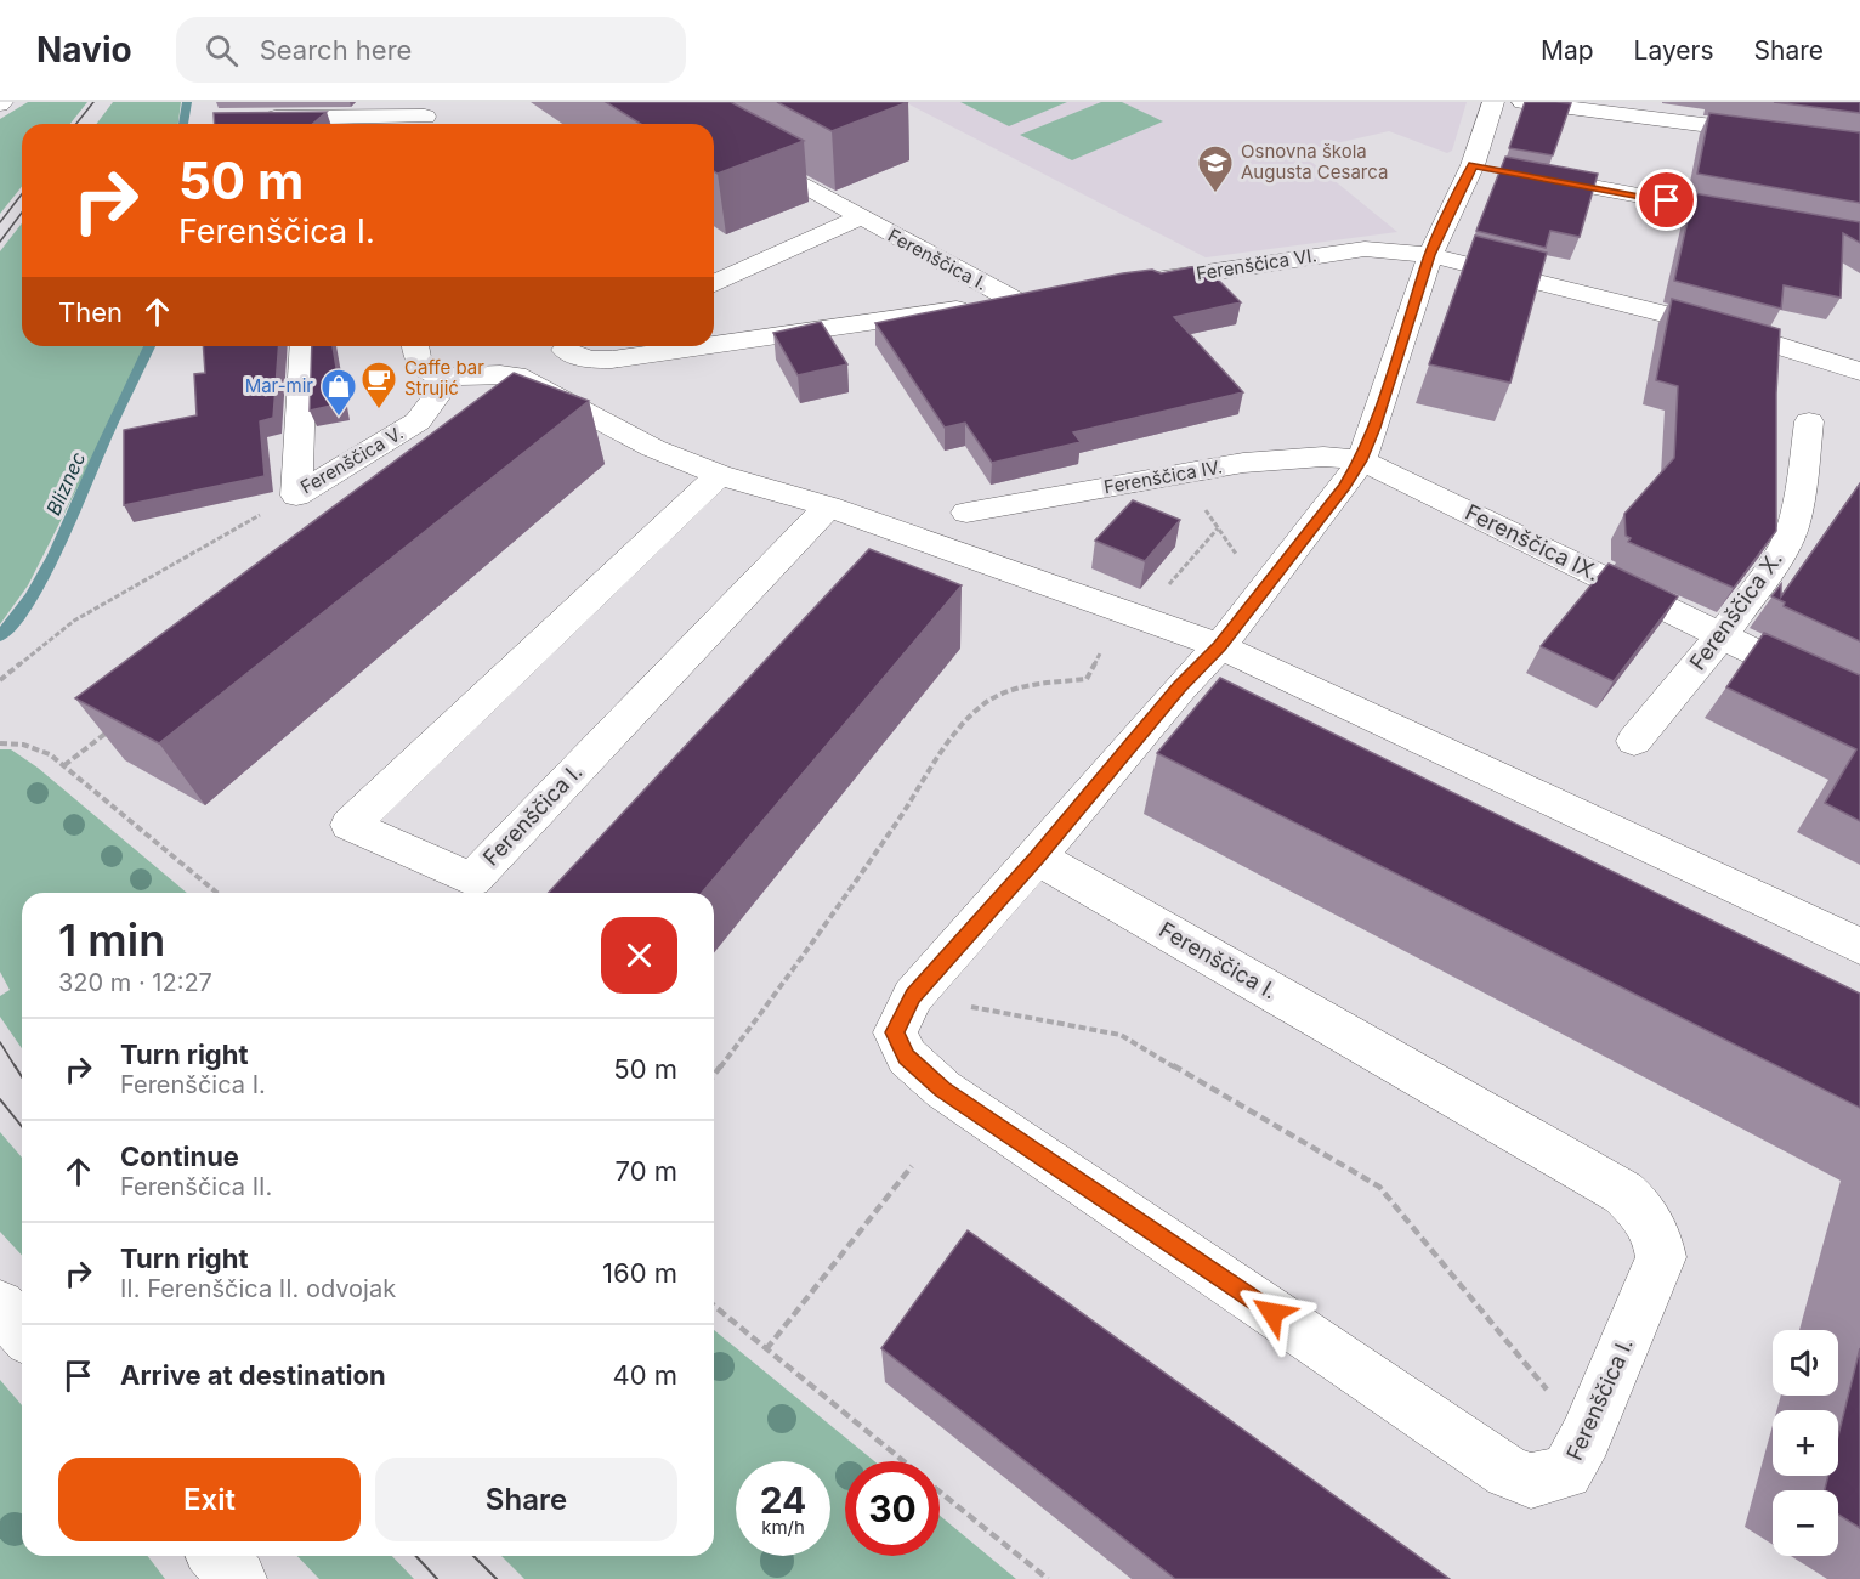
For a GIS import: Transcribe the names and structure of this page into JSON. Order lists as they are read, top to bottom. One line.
{"streets":{"street":["Ferenščica I.","Ferenščica VI.","Ferenščica V.","Ferenščica IV.","Ferenščica IX.","Ferenščica X."]},"crossings":[["Ferenščica I.","Ferenščica VI."],["Ferenščica I.","Ferenščica IV."],["Ferenščica I.","Ferenščica IX."],["Ferenščica IV.","Ferenščica IX."],["Ferenščica IX.","Ferenščica X."]],"water":["Bliznec"],"places":{"school or university":["Osnovna škola Augusta Cesarca"],"cafe":["Caffe bar Strujić"],"shop":["Mar-mir"]},"page":{"header":"Navio","search":"Search here","nav":["Map","Layers","Share"],"turn":["50 m","Ferenščica I."],"then":"Then","heading":["1 min","320 m · 12:27"],"list":[{"name":"Turn right","note":"Ferenščica I.","value":"50 m"},{"name":"Continue","note":"Ferenščica II.","value":"70 m"},{"name":"Turn right","note":"II. Ferenščica II. odvojak","value":"160 m"},{"name":"Arrive at destination","value":"40 m"}],"map_buttons":["+","−"],"buttons":["Exit","Share"],"speed":"24 km/h","limit":"30"}}
